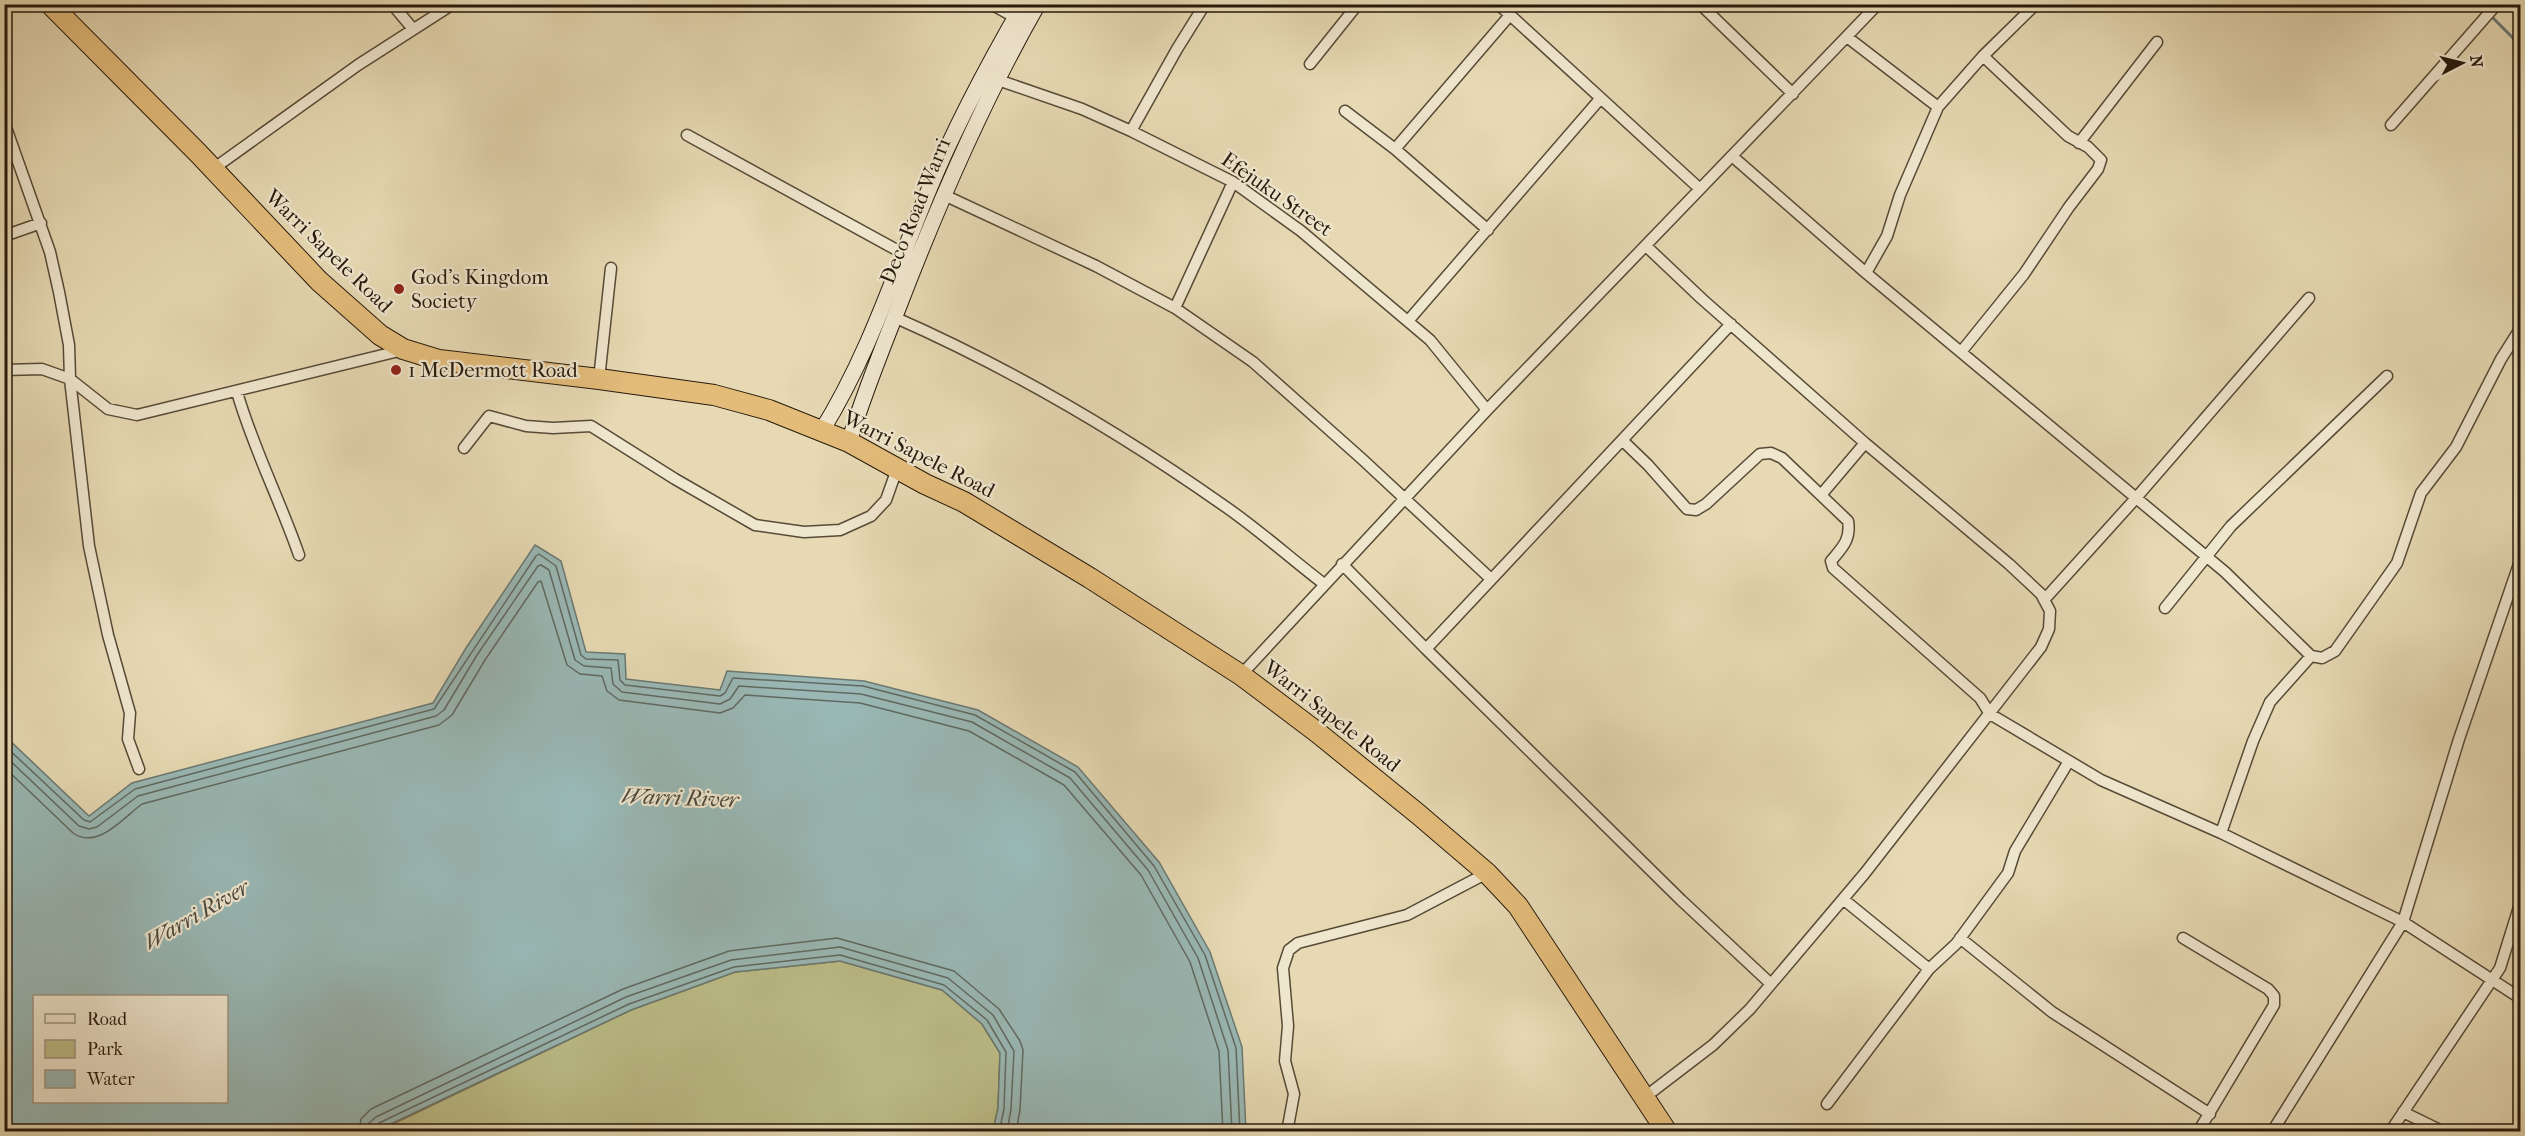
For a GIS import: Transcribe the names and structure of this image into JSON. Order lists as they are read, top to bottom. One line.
{"streets":{"highway":["Warri Sapele Road"],"main road":["Deco Road Warri"],"street":["Efejuku Street"]},"crossings":[["Efejuku Street","Deco Road Warri"],["Deco Road Warri","Warri Sapele Road"]],"water":["Warri River"],"places":["God's Kingdom Society","1 McDermott Road"],"legend":["Road","Park","Water"],"north":"right"}
